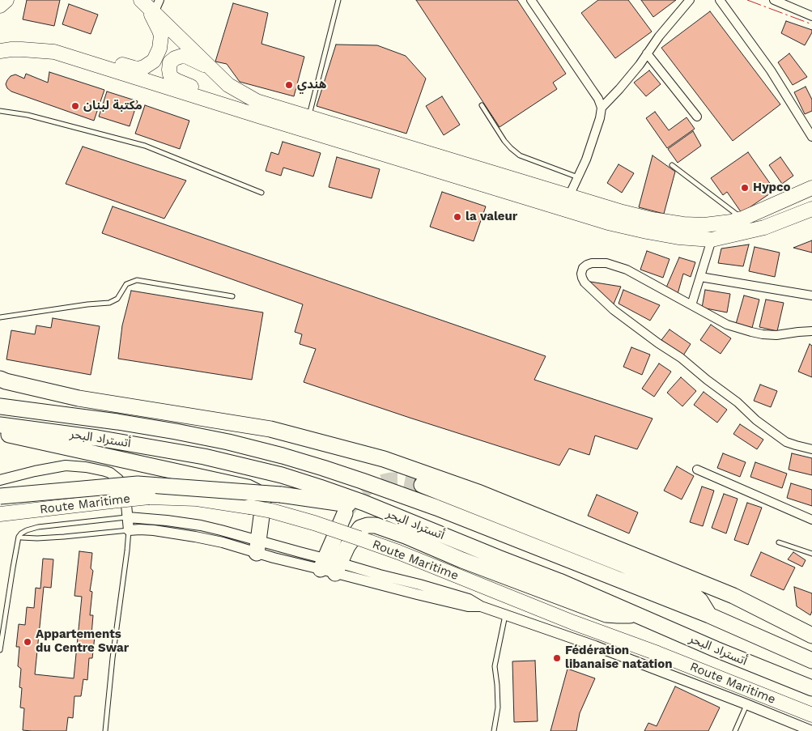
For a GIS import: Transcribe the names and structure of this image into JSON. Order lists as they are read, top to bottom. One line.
{"streets":{"highway":["أتستراد البحر","Route Maritime"]},"places":["هندي","مكتبة لبنان","Hypco","la valeur","Appartements du Centre Swar","Fédération libanaise natation"]}
